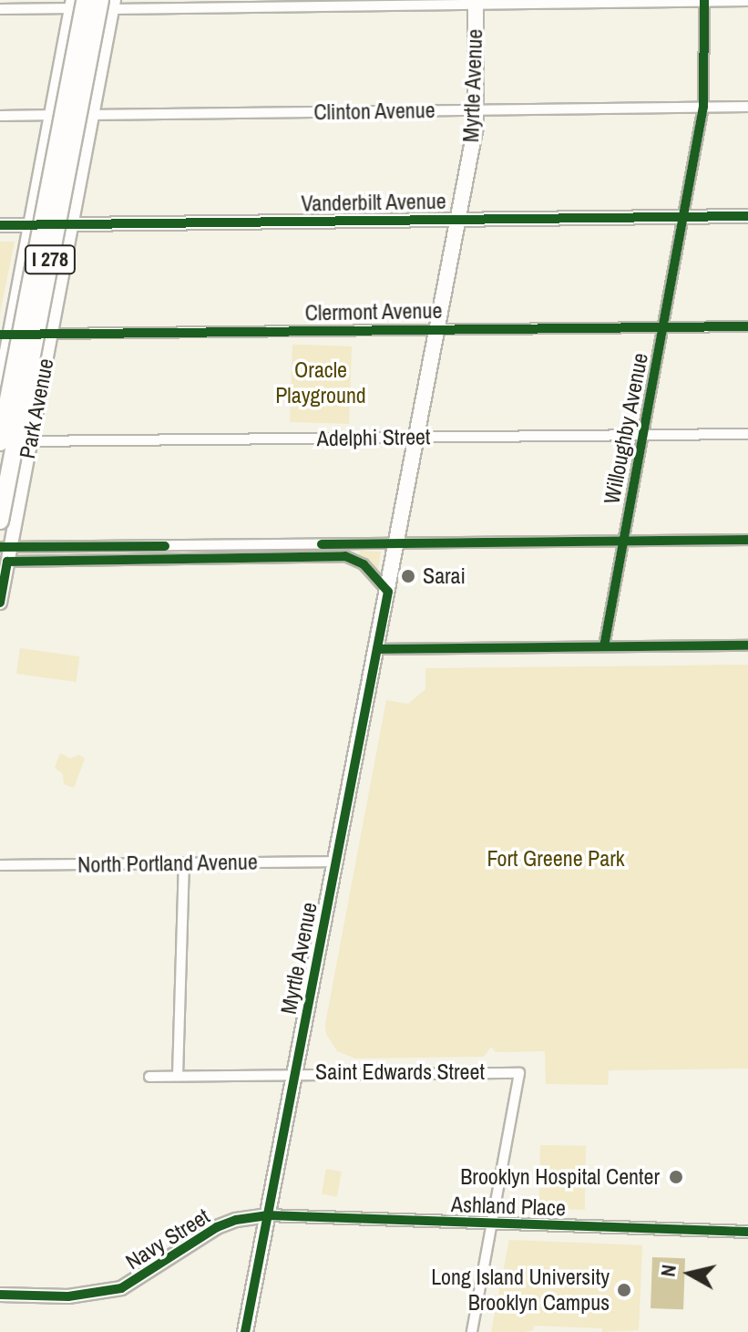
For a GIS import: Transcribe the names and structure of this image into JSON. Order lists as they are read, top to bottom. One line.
{"streets":{"highway":["I 278"],"main road":["Myrtle Avenue","Vanderbilt Avenue","Park Avenue","Navy Street"],"street":["Clinton Avenue","Clermont Avenue","Willoughby Avenue","Adelphi Street","North Portland Avenue","Saint Edwards Street","Ashland Place"]},"crossings":[["Myrtle Avenue","Clinton Avenue"],["Myrtle Avenue","Vanderbilt Avenue"],["Myrtle Avenue","Clermont Avenue"],["Myrtle Avenue","Adelphi Street"],["Myrtle Avenue","North Portland Avenue"],["Myrtle Avenue","Saint Edwards Street"],["Myrtle Avenue","Ashland Place"],["Myrtle Avenue","Navy Street"],["Clinton Avenue","Park Avenue"],["Clinton Avenue","Willoughby Avenue"],["Vanderbilt Avenue","Park Avenue"],["Vanderbilt Avenue","Willoughby Avenue"],["I 278","Park Avenue"],["I 278","Adelphi Street"],["Clermont Avenue","Park Avenue"],["Clermont Avenue","Willoughby Avenue"],["Park Avenue","Adelphi Street"],["Willoughby Avenue","Adelphi Street"],["Saint Edwards Street","Ashland Place"],["Ashland Place","Navy Street"]],"parks":["Oracle Playground","Fort Greene Park"],"places":["Sarai","Brooklyn Hospital Center","Long Island University Brooklyn Campus"],"north":"left"}
